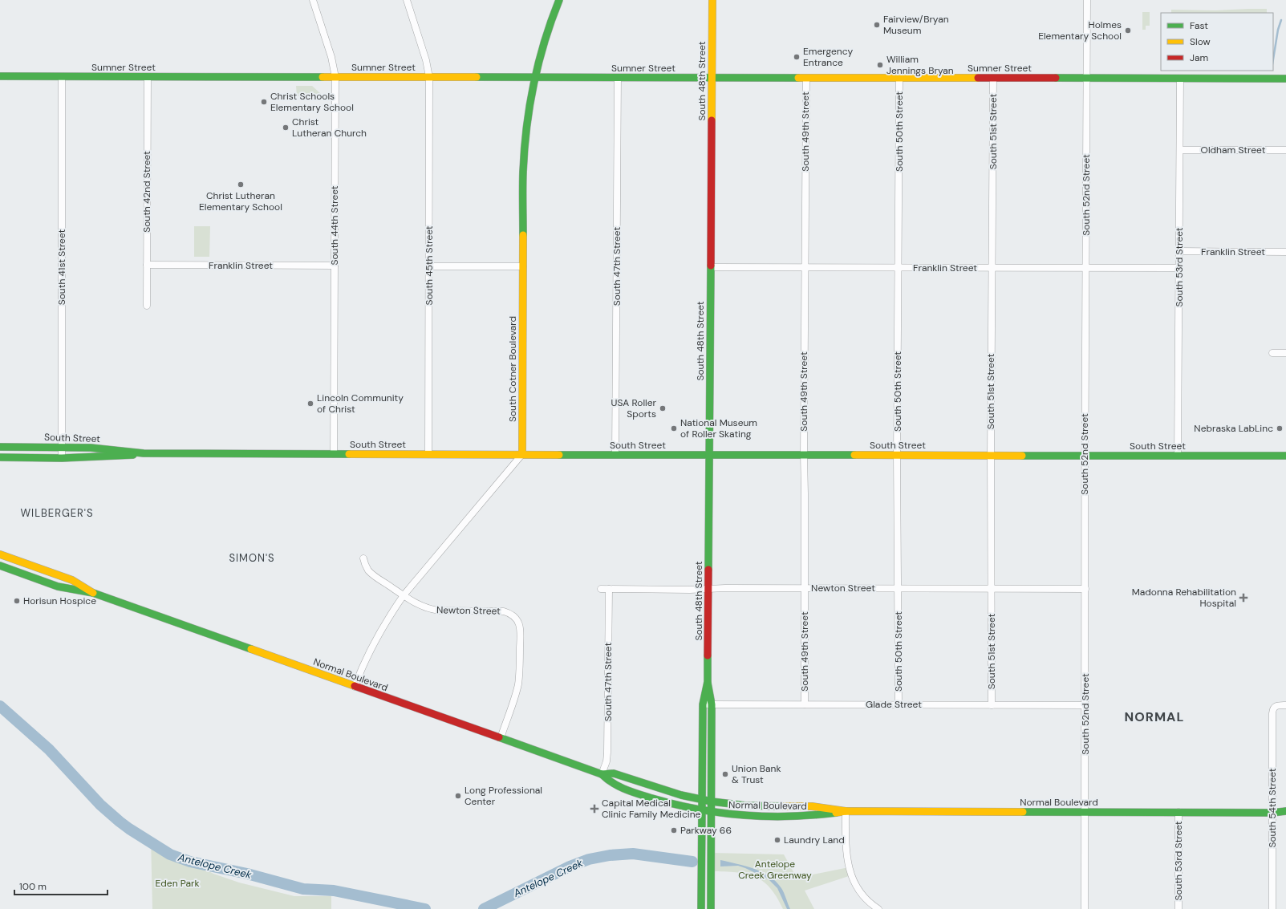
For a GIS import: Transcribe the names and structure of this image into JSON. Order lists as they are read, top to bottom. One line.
{"streets":{"main road":["Sumner Street","South 48th Street","South Cotner Boulevard","South Street","Normal Boulevard"],"street":["South 49th Street","South 50th Street","South 51st Street","Oldham Street","South 42nd Street","South 52nd Street","South 44th Street","Franklin Street","South 45th Street","South 47th Street","South 41st Street","South 53rd Street","Newton Street","Glade Street","South 54th Street"]},"crossings":[["Sumner Street","South 48th Street"],["Sumner Street","South 49th Street"],["Sumner Street","South 50th Street"],["Sumner Street","South 51st Street"],["Sumner Street","South 42nd Street"],["Sumner Street","South 52nd Street"],["Sumner Street","South 44th Street"],["Sumner Street","South 45th Street"],["Sumner Street","South 47th Street"],["Sumner Street","South 41st Street"],["Sumner Street","South 53rd Street"],["Sumner Street","South Cotner Boulevard"],["South 48th Street","Franklin Street"],["South 48th Street","South Street"],["South 48th Street","Newton Street"],["South 48th Street","Normal Boulevard"],["South 48th Street","Glade Street"],["South 49th Street","Franklin Street"],["South 49th Street","South Street"],["South 49th Street","Newton Street"],["South 49th Street","Glade Street"],["South 50th Street","Franklin Street"],["South 50th Street","South Street"],["South 50th Street","Newton Street"],["South 50th Street","Glade Street"],["South 51st Street","Franklin Street"],["South 51st Street","South Street"],["South 51st Street","Newton Street"],["South 51st Street","Glade Street"],["Oldham Street","South 53rd Street"],["South 42nd Street","Franklin Street"],["South 52nd Street","Franklin Street"],["South 52nd Street","South Street"],["South 52nd Street","Newton Street"],["South 52nd Street","Normal Boulevard"],["South 52nd Street","Glade Street"],["South 44th Street","Franklin Street"],["South 44th Street","South Street"],["Franklin Street","South 53rd Street"],["South 45th Street","South Street"],["South 47th Street","South Street"],["South 47th Street","Newton Street"],["South 47th Street","Normal Boulevard"],["South 41st Street","South Street"],["South 53rd Street","South Street"],["South 53rd Street","Normal Boulevard"],["South Cotner Boulevard","South Street"],["Newton Street","Normal Boulevard"],["Normal Boulevard","South 54th Street"]],"districts":["WILBERGER'S","SIMON'S","NORMAL"],"water":["Antelope Creek"],"parks":["Antelope Creek Greenway","Eden Park"],"places":{"other":["Fairview/Bryan Museum","Holmes Elementary School","Emergency Entrance","William Jennings Bryan","Christ Schools Elementary School","Christ Lutheran Church","Christ Lutheran Elementary School","Lincoln Community of Christ","USA Roller Sports","National Museum of Roller Skating","Nebraska LabLinc","Horisun Hospice","Union Bank & Trust","Long Professional Center","Parkway 66","Laundry Land"],"health":["Madonna Rehabilitation Hospital","Capital Medical Clinic Family Medicine"]},"legend":["Fast","Slow","Jam"],"scale_bar":"100 m"}
